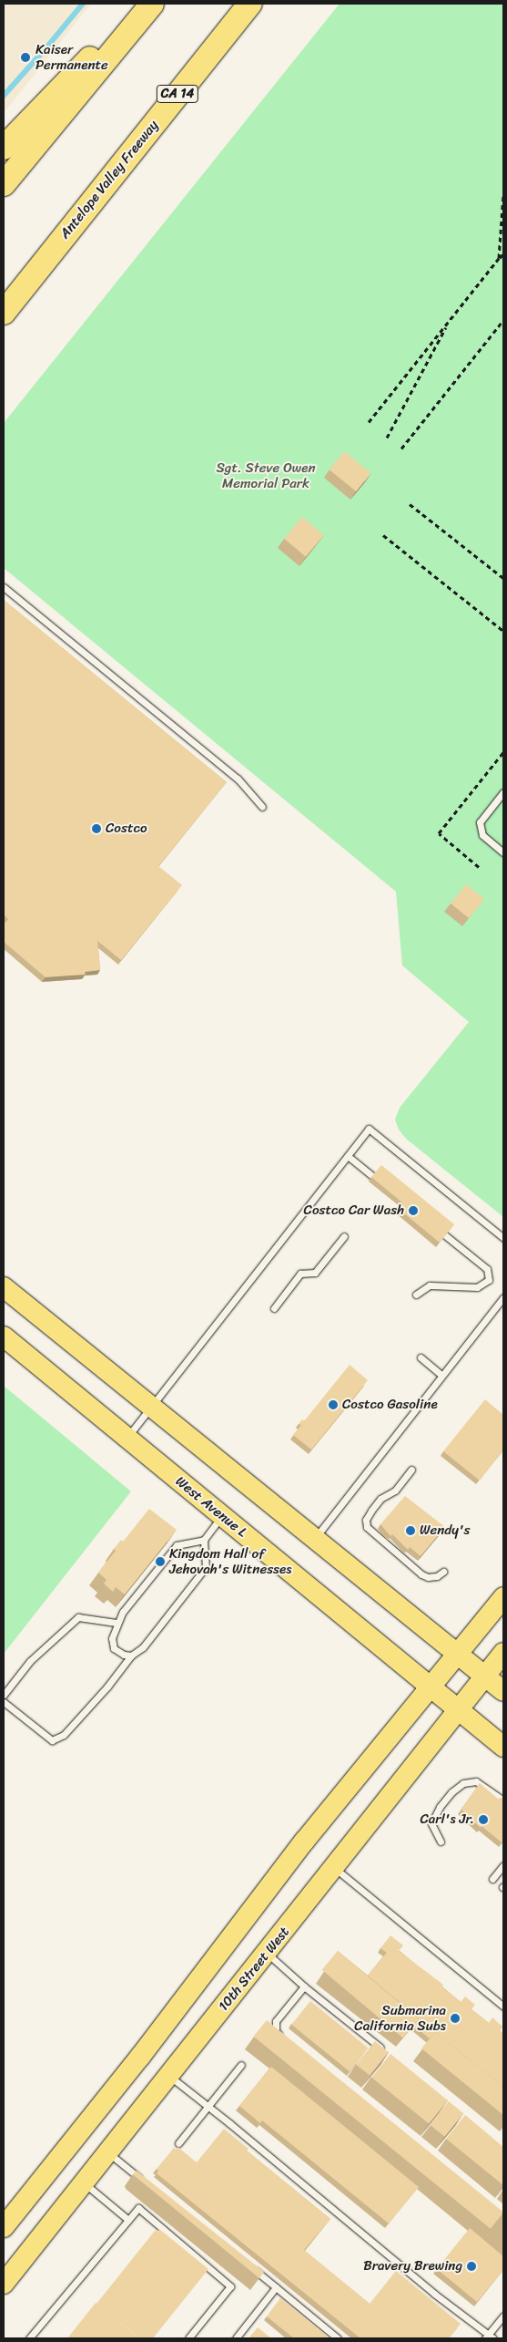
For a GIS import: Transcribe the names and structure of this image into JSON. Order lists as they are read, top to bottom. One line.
{"streets":{"highway":["CA 14","Antelope Valley Freeway"],"main road":["West Avenue L","10th Street West"]},"crossings":[["West Avenue L","10th Street West"]],"parks":["Sgt. Steve Owen Memorial Park"],"places":["Kaiser Permanente","Costco","Costco Car Wash","Costco Gasoline","Wendy's","Kingdom Hall of Jehovah's Witnesses","Carl's Jr.","Submarina California Subs","Bravery Brewing"]}
